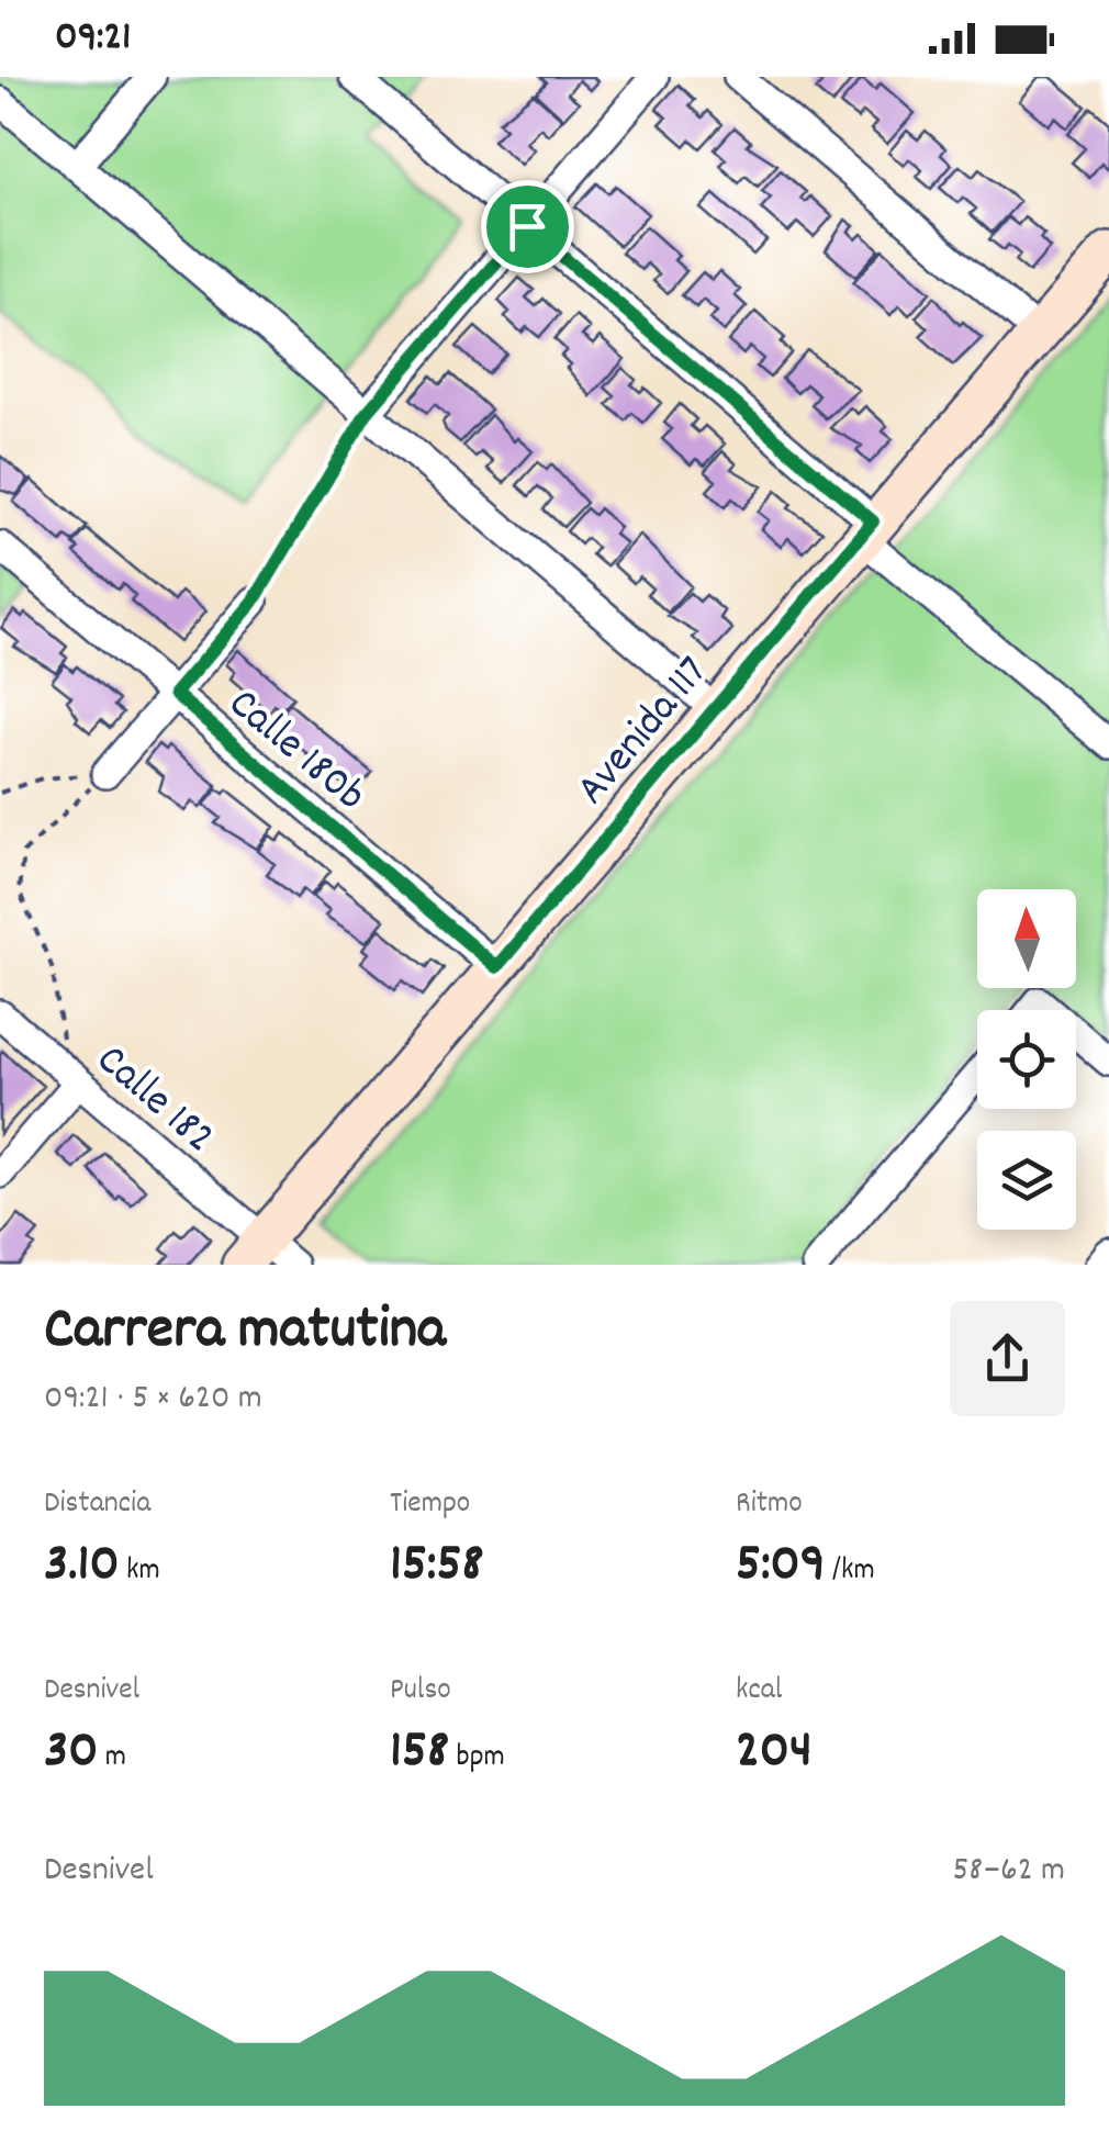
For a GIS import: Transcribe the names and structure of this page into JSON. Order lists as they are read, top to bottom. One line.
{"streets":{"street":["Avenida 117","Calle 180b","Calle 182"]},"crossings":[["Avenida 117","Calle 180b"],["Avenida 117","Calle 182"]],"north":"top","page":{"status":"09:21","heading":["Carrera matutina","09:21 · 5 × 620 m"],"stats":[["Distancia","3.10 km"],["Tiempo","15:58"],["Ritmo","5:09 /km"],["Desnivel","30 m"],["Pulso","158 bpm"],["kcal","204"]],"chart":["Desnivel","58–62 m"]}}
